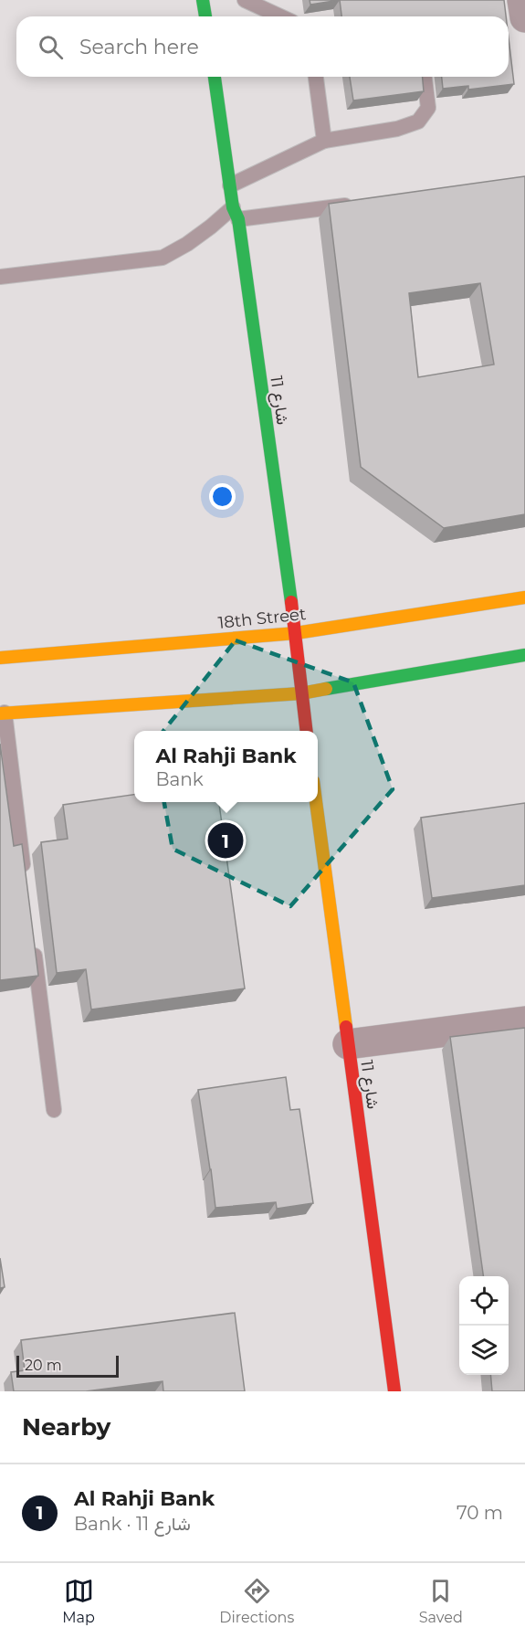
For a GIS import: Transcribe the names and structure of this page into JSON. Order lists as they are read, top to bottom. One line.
{"streets":{"street":["شارع 11","18th Street"]},"crossings":[["شارع 11","18th Street"]],"scale_bar":"20 m","page":{"search":"Search here","popup":["Al Rahji Bank","Bank"],"pins":"1","scale":"20 m","heading":"Nearby","list":[{"mark":"1","name":"Al Rahji Bank","note":"Bank · شارع 11","value":"70 m"}],"nav":["Map","Directions","Saved"]}}
